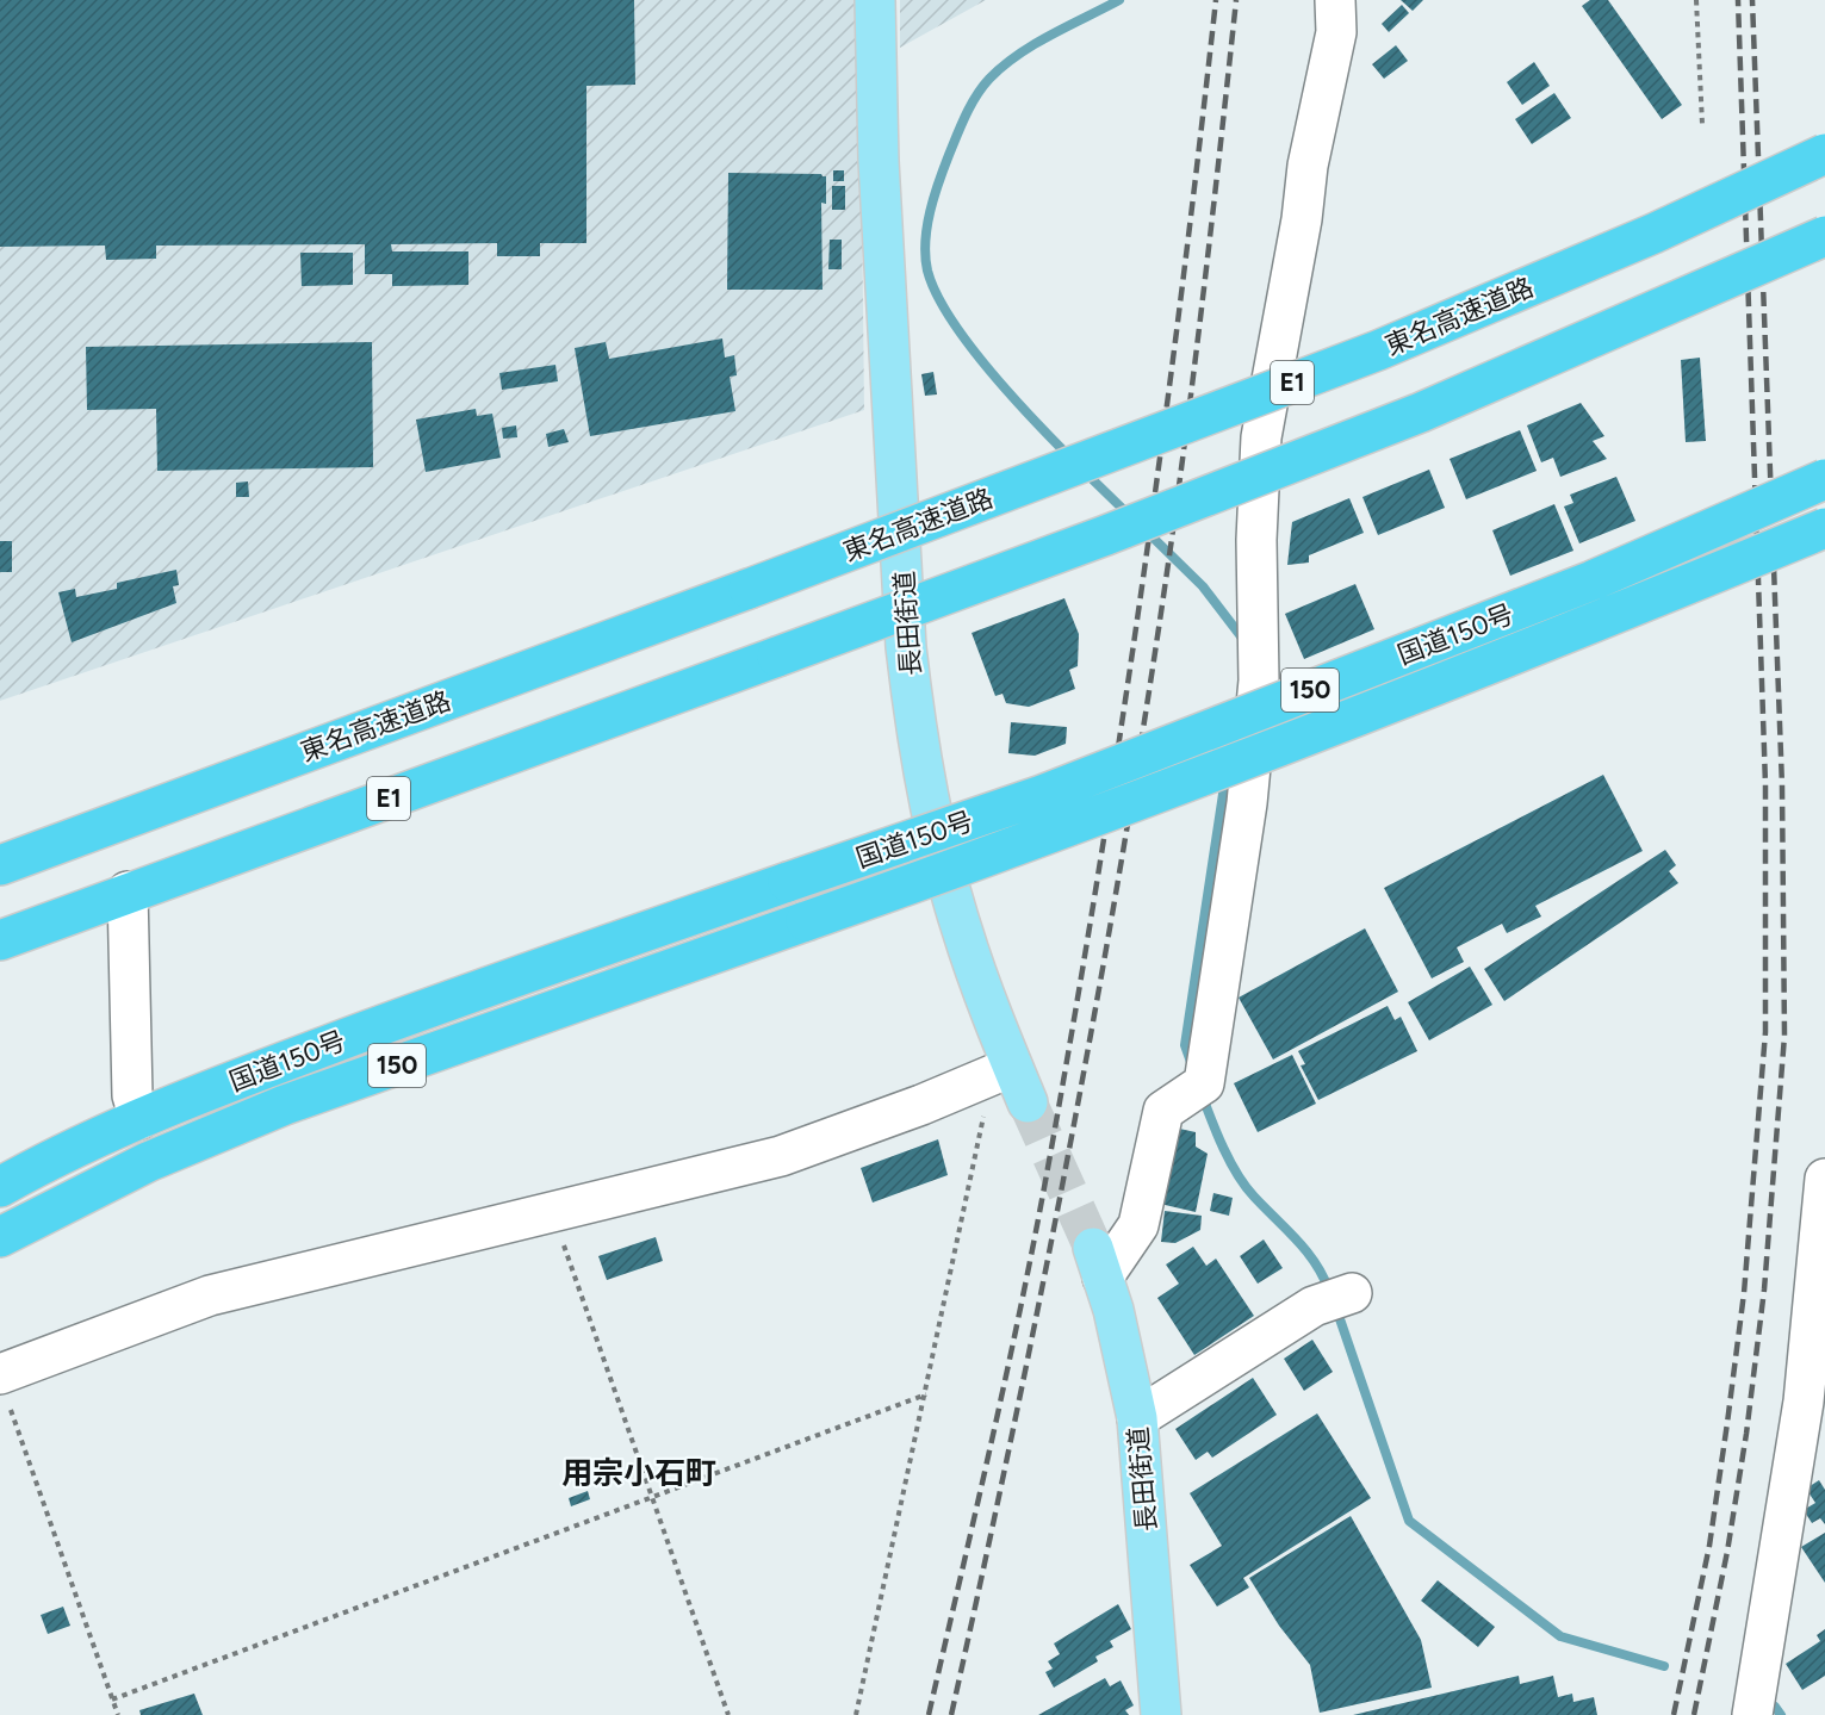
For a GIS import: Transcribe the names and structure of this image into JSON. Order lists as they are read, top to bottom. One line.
{"streets":{"highway":["東名高速道路","E1","国道150号","150"],"main road":["長田街道"]},"districts":["用宗小石町"]}
